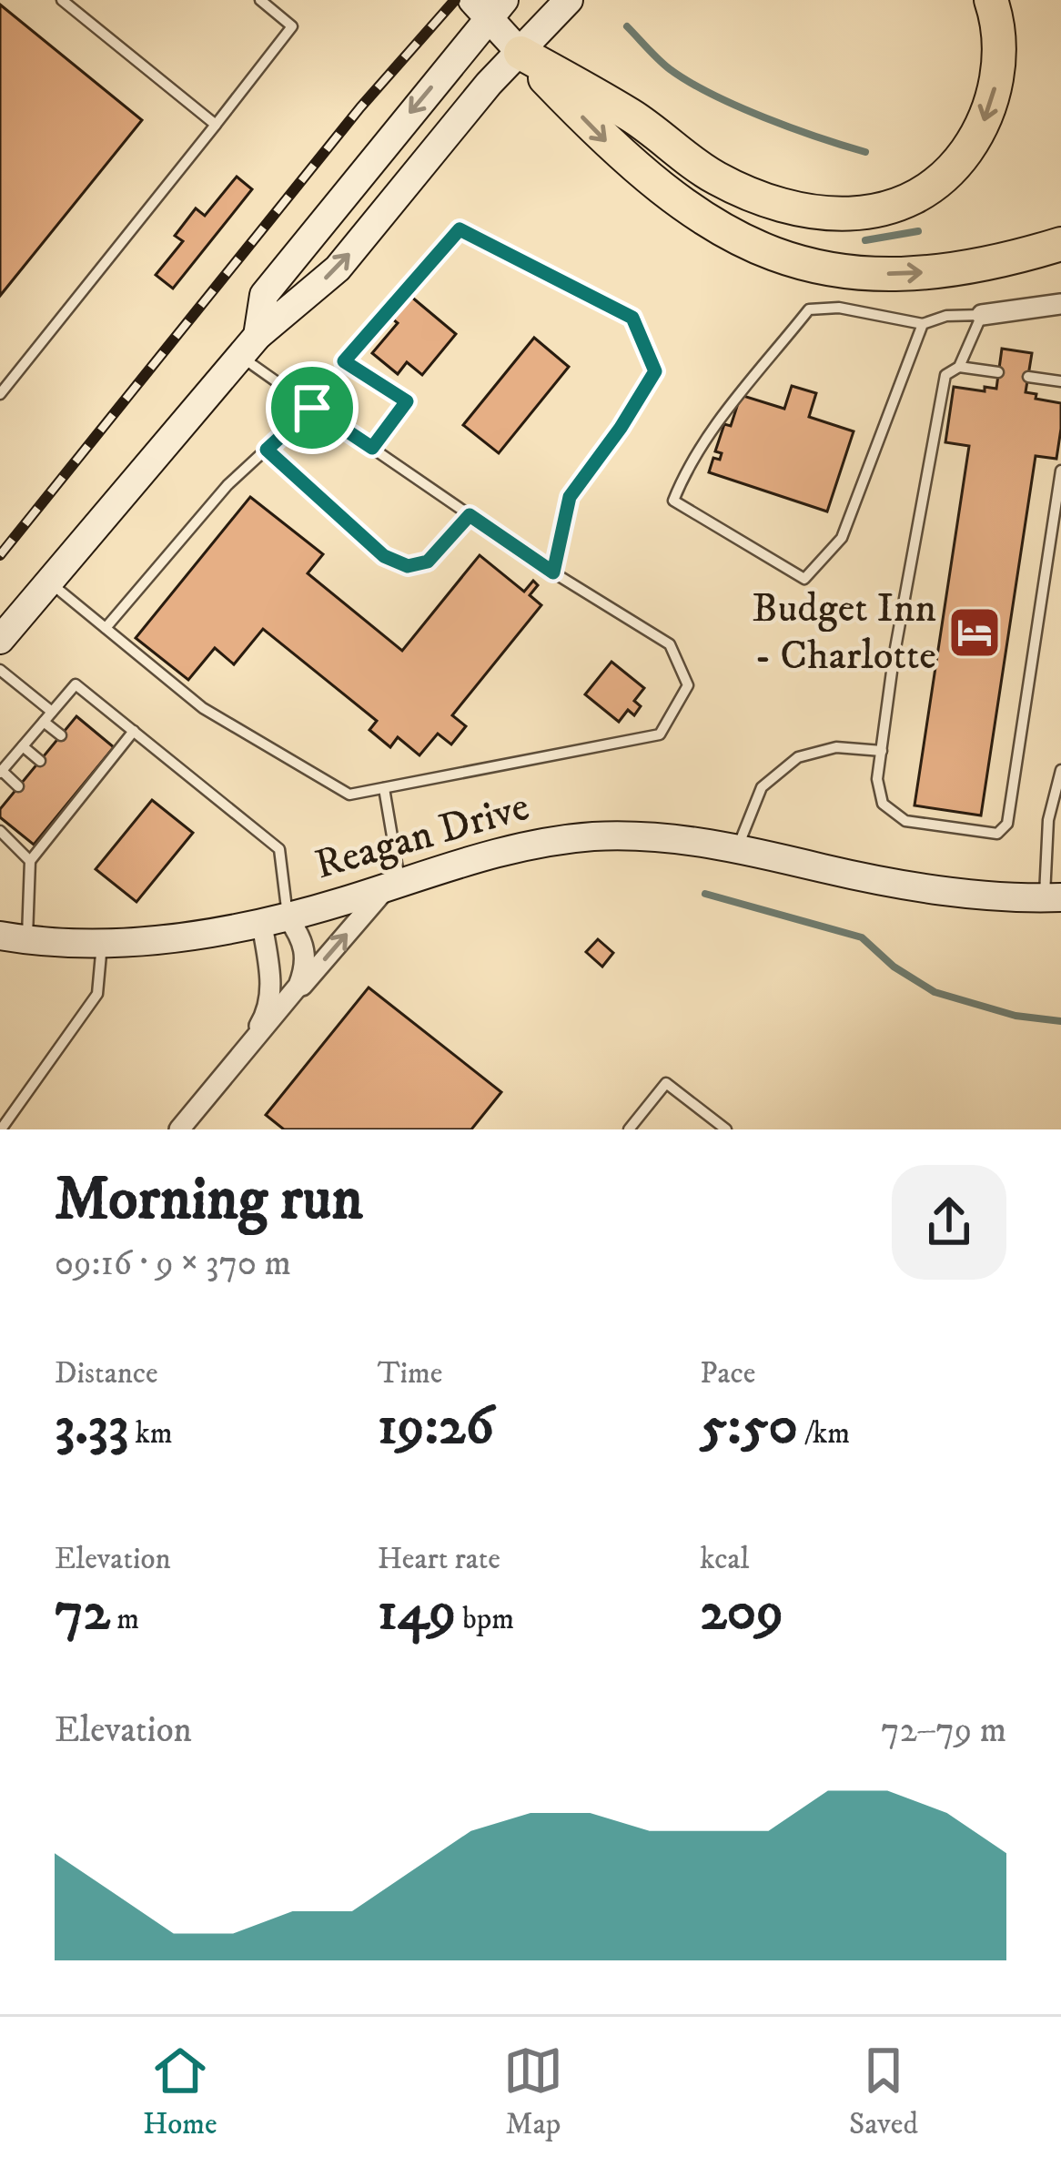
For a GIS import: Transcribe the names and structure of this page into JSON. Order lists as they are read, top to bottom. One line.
{"streets":{"main road":["Reagan Drive"]},"places":{"hotel":["Budget Inn - Charlotte"]},"page":{"heading":["Morning run","09:16 · 9 × 370 m"],"stats":[["Distance","3.33 km"],["Time","19:26"],["Pace","5:50 /km"],["Elevation","72 m"],["Heart rate","149 bpm"],["kcal","209"]],"chart":["Elevation","72–79 m"],"tabs":["Home","Map","Saved"]}}
